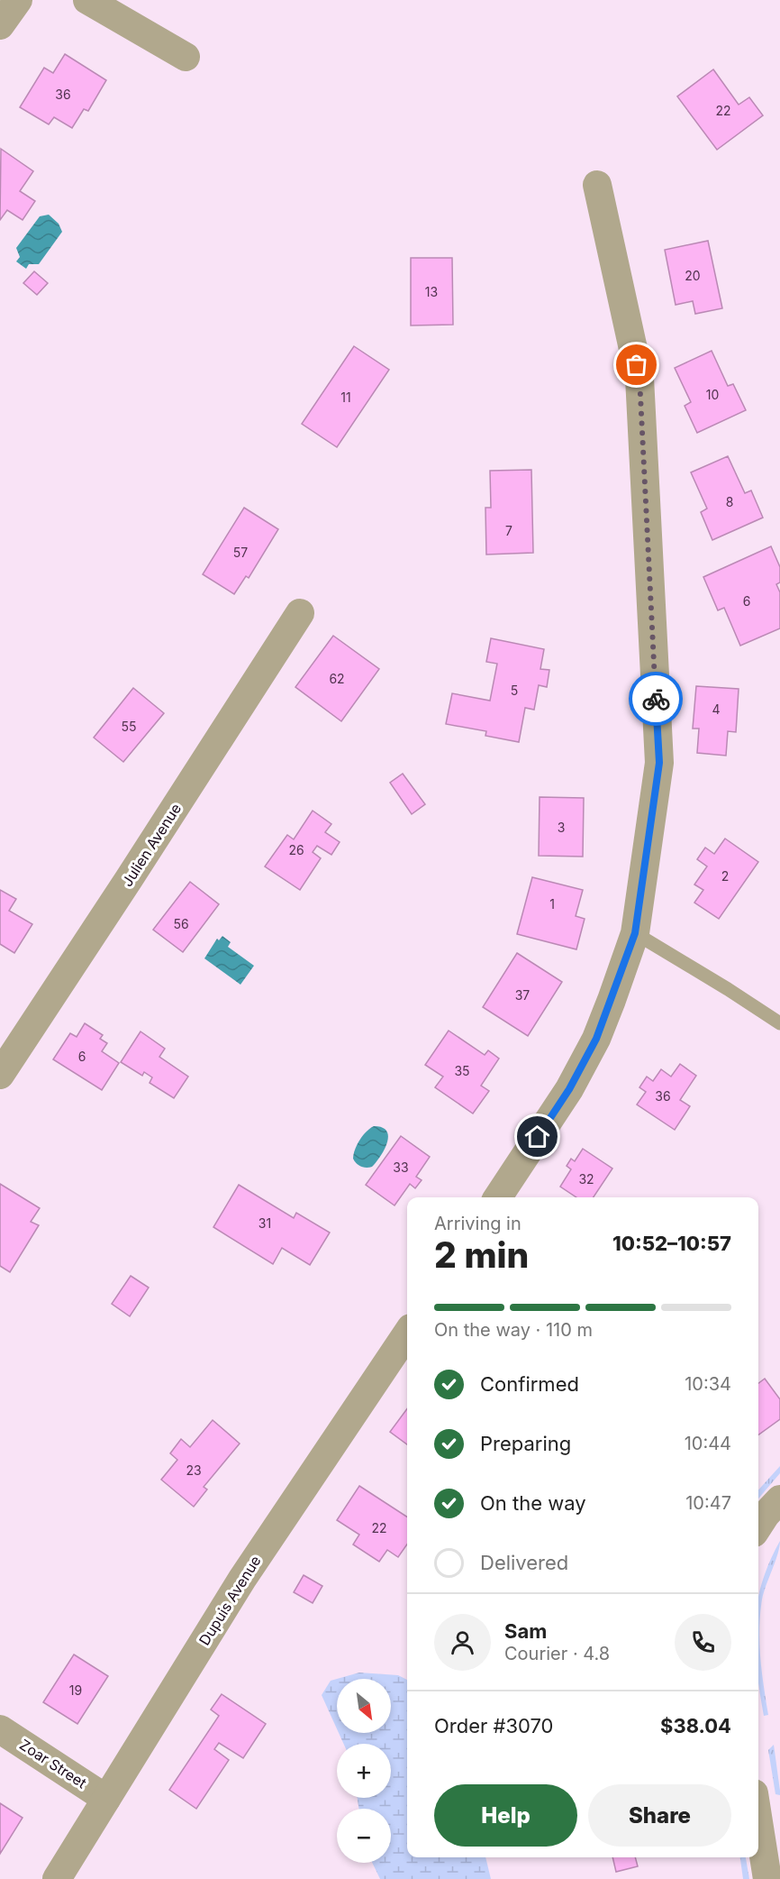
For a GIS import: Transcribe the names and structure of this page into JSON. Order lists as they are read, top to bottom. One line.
{"streets":{"street":["Julien Avenue","Dupuis Avenue","Zoar Street"]},"crossings":[["Dupuis Avenue","Zoar Street"]],"house_numbers":["36","22","20","13","10","11","8","7","57","6","62","5","4","55","3","26","2","1","56","37","6","35","36","33","32","31","23","22","19"],"north":"bottom right","page":{"heading":["2 min","Arriving in","10:52–10:57"],"panel":["Sam","Courier · 4.8","Order #3070","$38.04"],"bar":"On the way · 110 m","list":[["Confirmed","10:34"],["Preparing","10:44"],["On the way","10:47"],"Delivered"],"map_buttons":["+","−"],"buttons":["Help","Share"]}}
